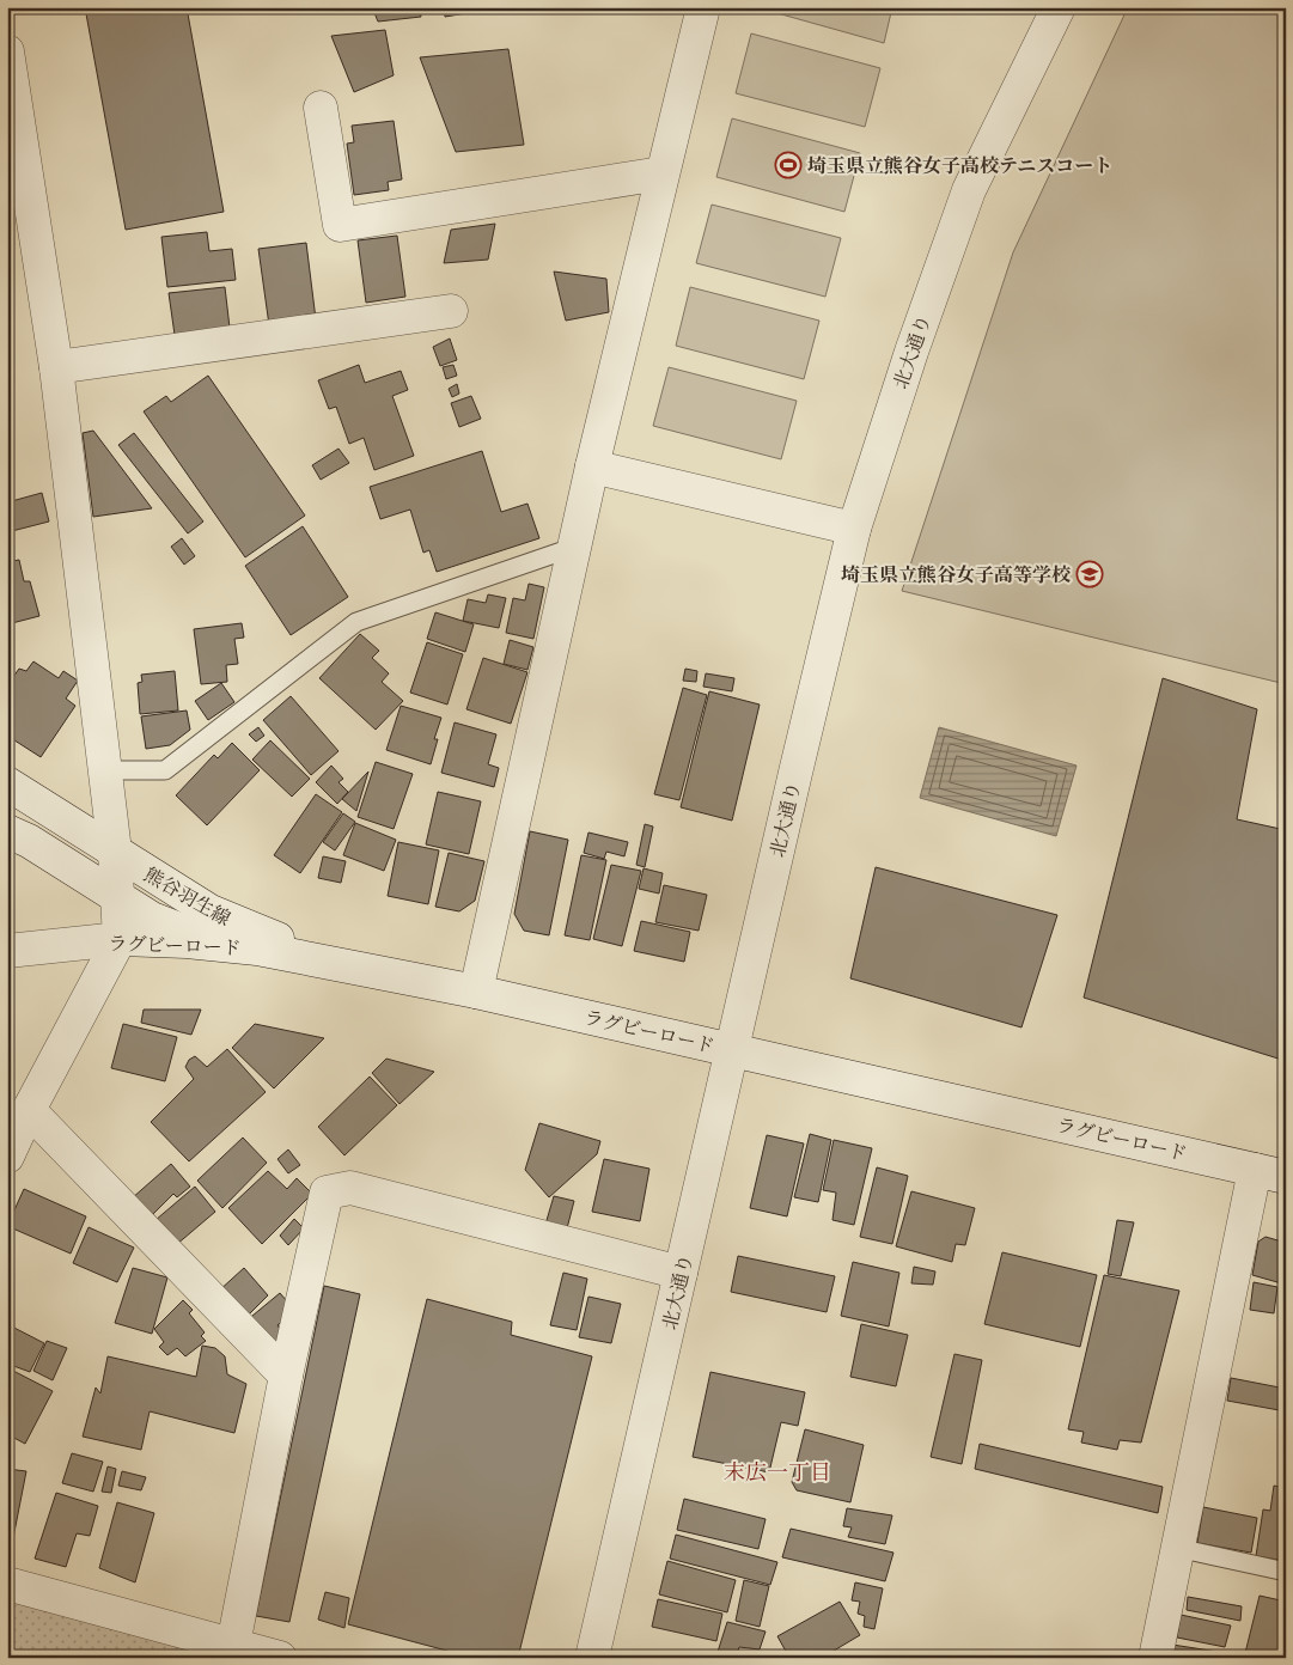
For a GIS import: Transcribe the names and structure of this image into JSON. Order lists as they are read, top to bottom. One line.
{"streets":{"street":["北大通り","熊谷羽生線","ラグビーロード"]},"crossings":[["北大通り","ラグビーロード"],["熊谷羽生線","ラグビーロード"]],"districts":["末広一丁目"],"places":{"sports":["埼玉県立熊谷女子高校テニスコート"],"school or university":["埼玉県立熊谷女子高等学校"]}}
